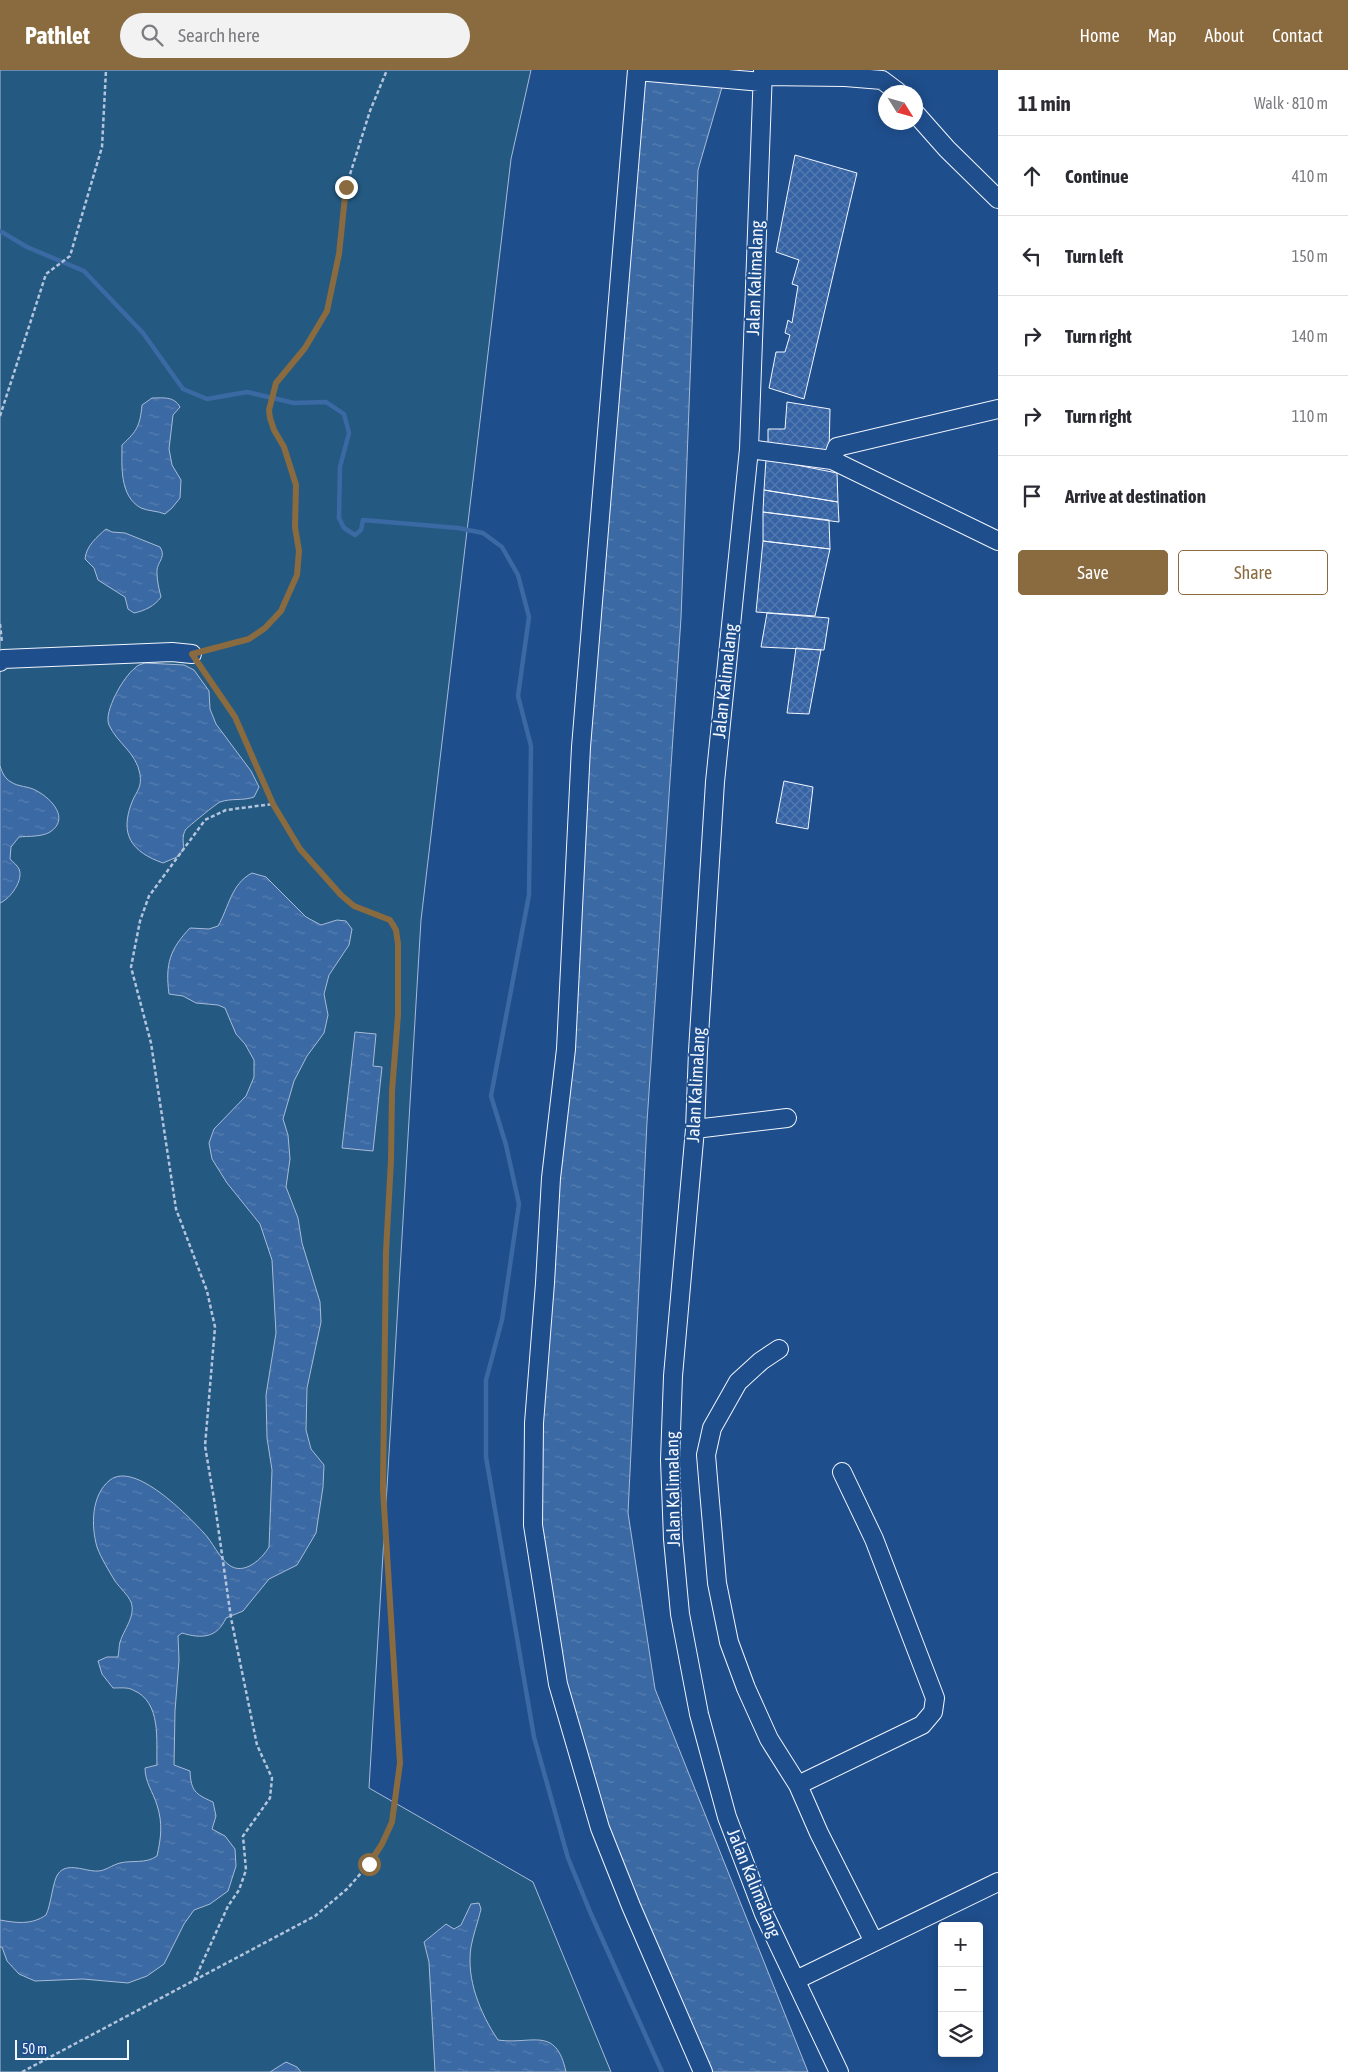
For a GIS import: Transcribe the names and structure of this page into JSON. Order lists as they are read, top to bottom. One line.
{"streets":{"street":["Jalan Kalimalang"]},"scale_bar":"50 m","north":"bottom right","page":{"header":"Pathlet","search":"Search here","nav":["Home","Map","About","Contact"],"heading":["11 min","Walk · 810 m"],"list":[["Continue","410 m"],["Turn left","150 m"],["Turn right","140 m"],["Turn right","110 m"],"Arrive at destination"],"buttons":["Save","Share"],"map_buttons":["+","−"],"scale":"50 m"}}
